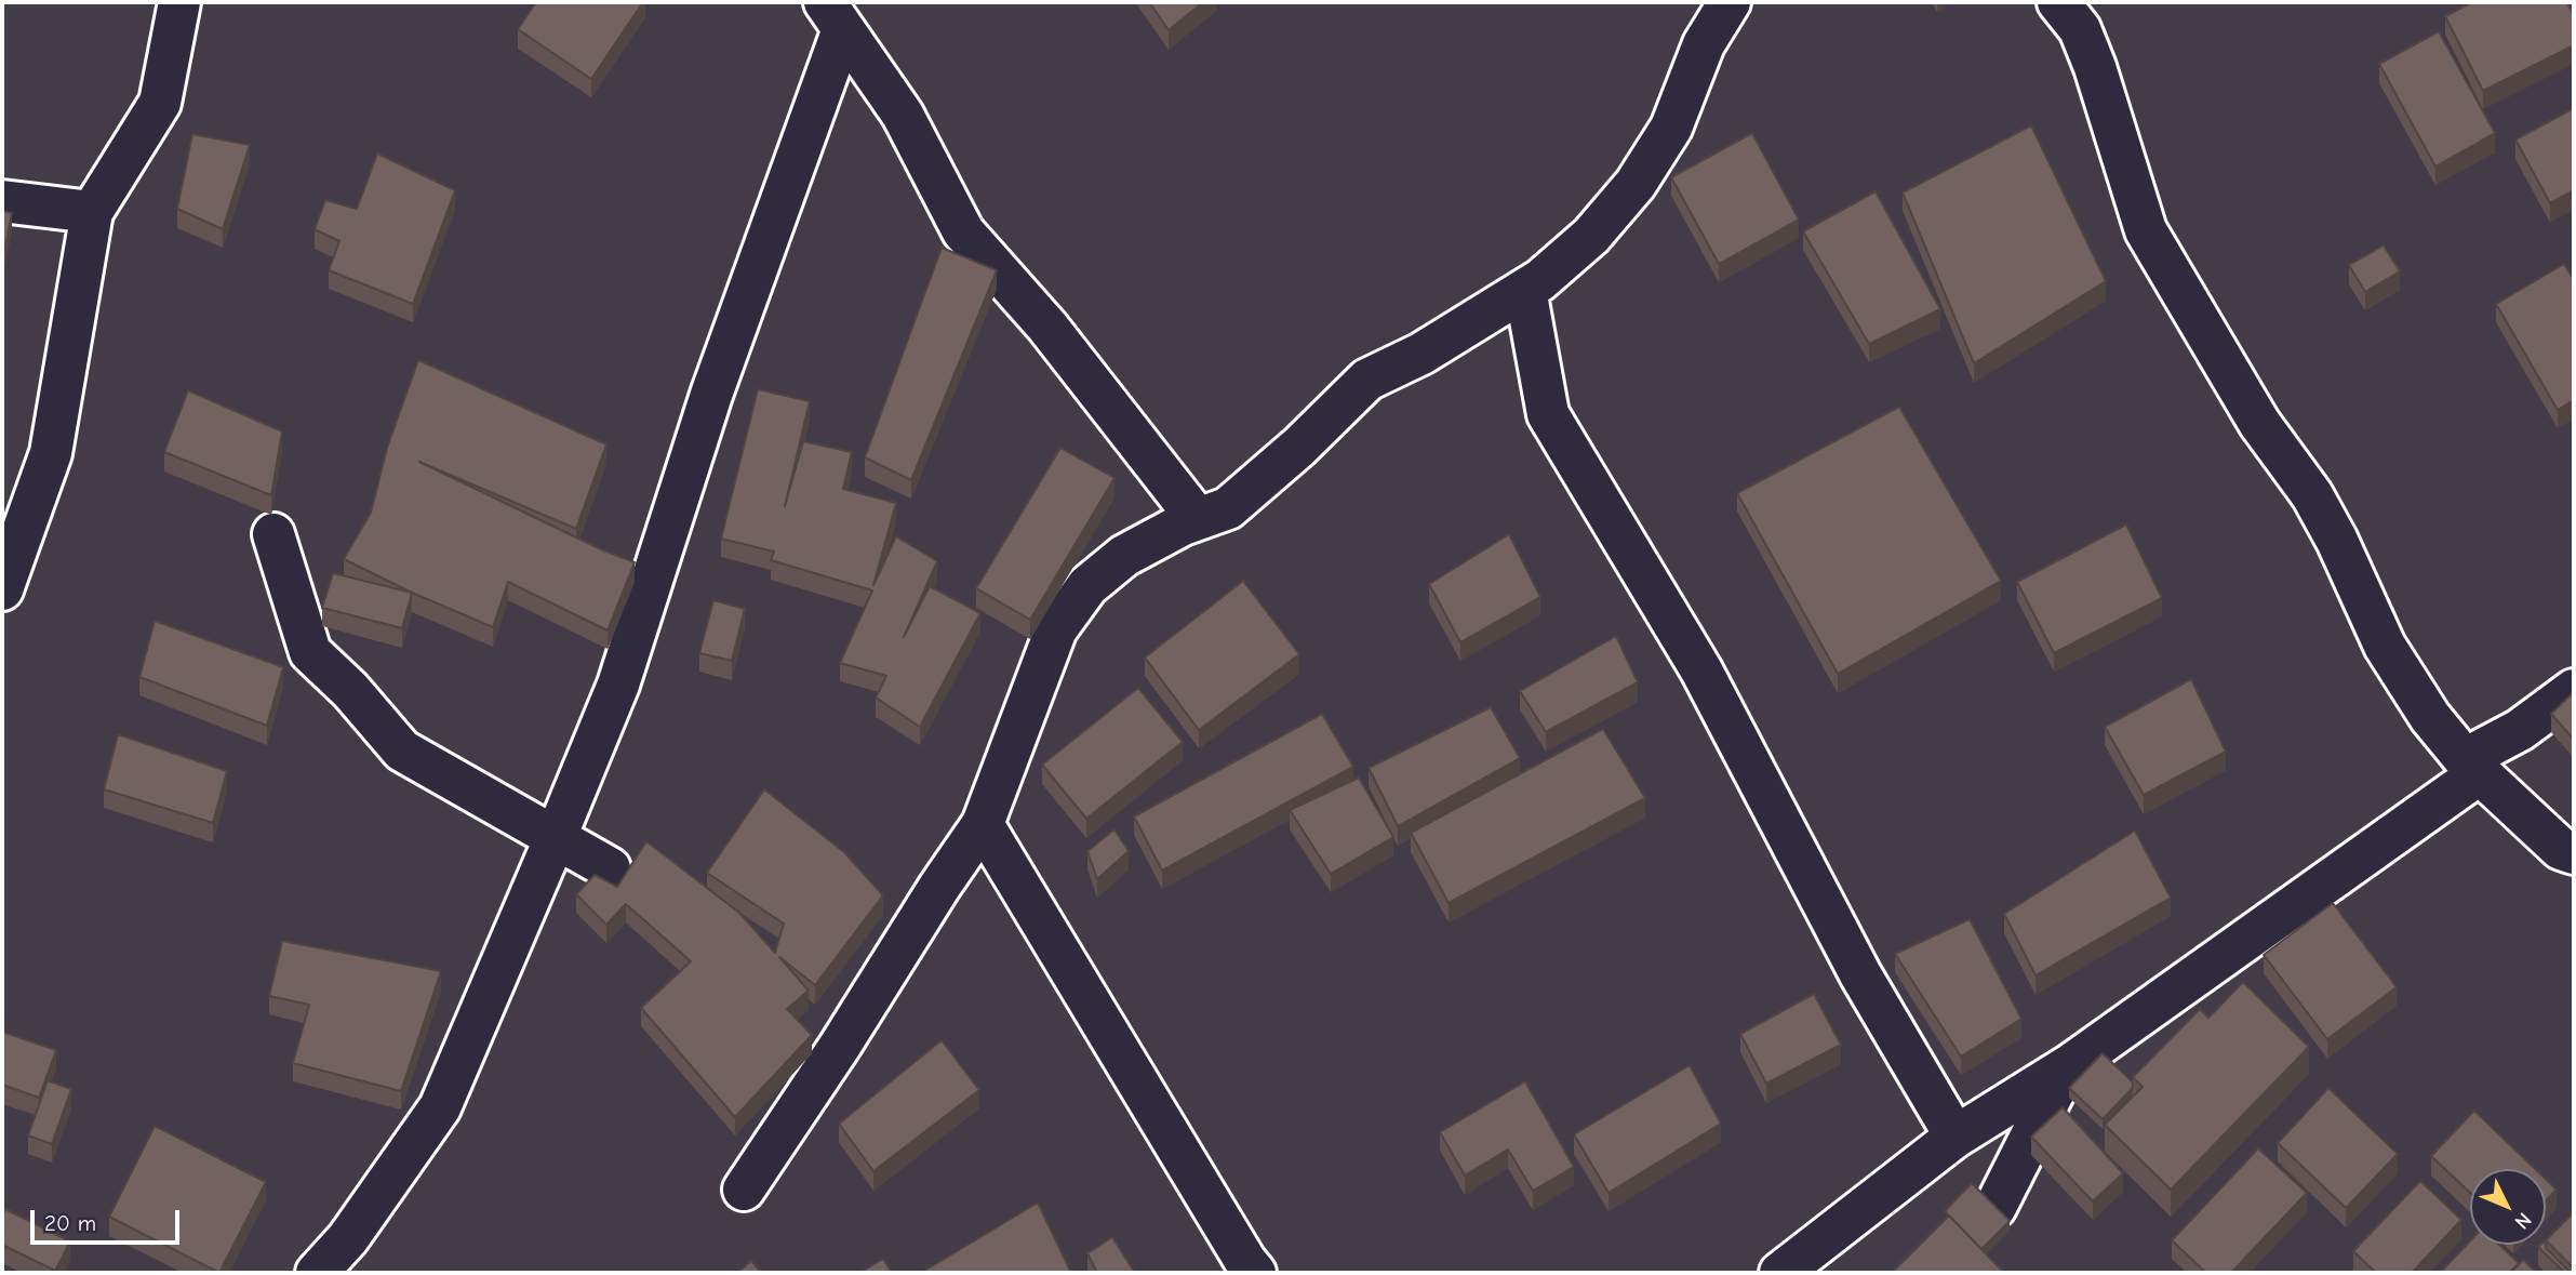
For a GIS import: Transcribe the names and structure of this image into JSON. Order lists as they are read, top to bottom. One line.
{"scale_bar":"20 m","north":"bottom right"}
